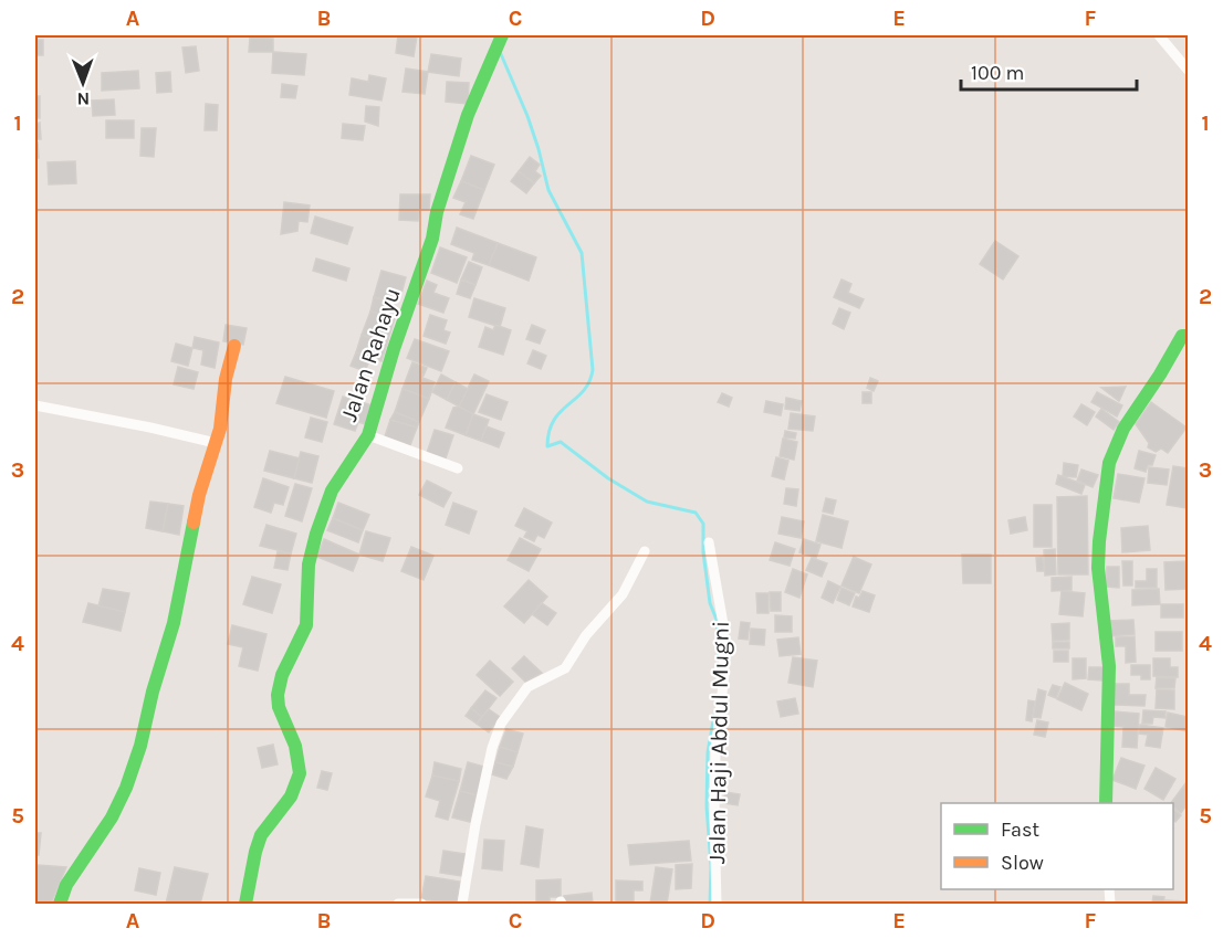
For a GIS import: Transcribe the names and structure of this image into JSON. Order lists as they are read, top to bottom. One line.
{"streets":{"street":["Jalan Rahayu","Jalan Haji Abdul Mugni"]},"legend":["Fast","Slow"],"scale_bar":"100 m","north":"bottom","grid":{"columns":["A","B","C","D","E","F"],"rows":["1","2","3","4","5"]}}
